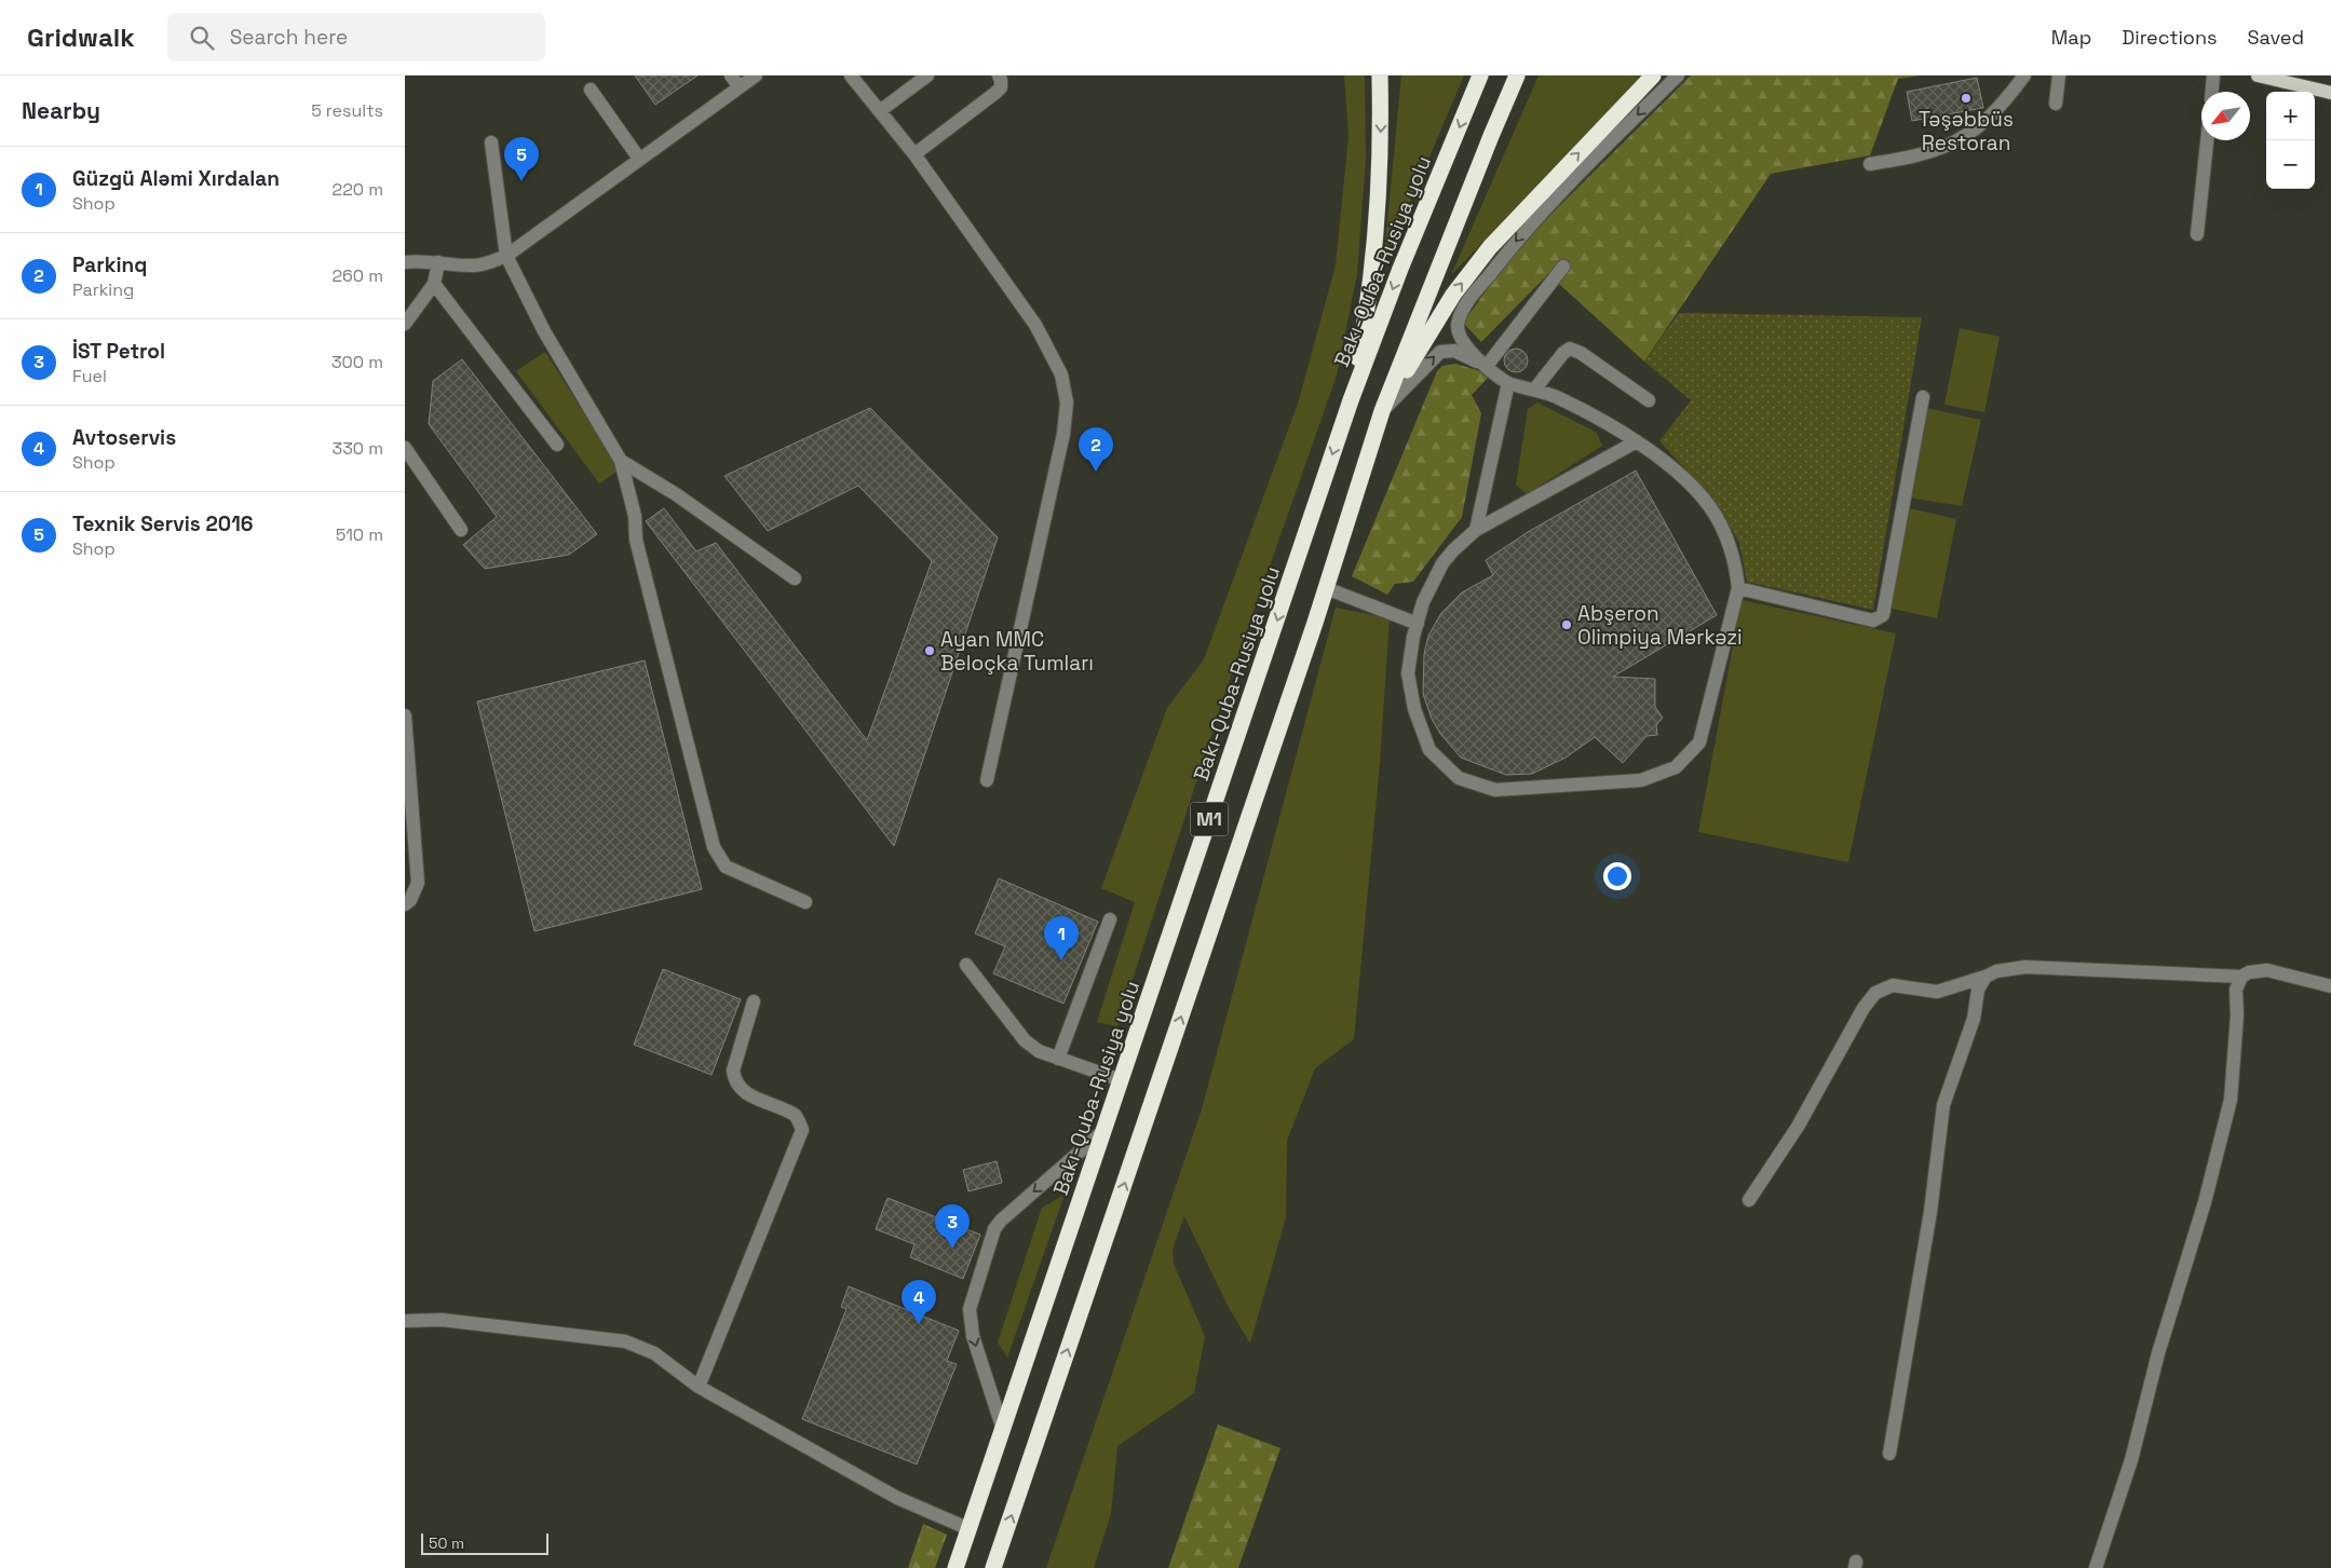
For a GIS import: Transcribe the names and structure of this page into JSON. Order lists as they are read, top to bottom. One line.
{"streets":{"highway":["Bakı-Quba-Rusiya yolu","M1"]},"places":["Təşəbbüs Restoran","Abşeron Olimpiya Mərkəzi","Ayan MMC Beloçka Tumları"],"scale_bar":"50 m","north":"bottom left","page":{"header":"Gridwalk","search":"Search here","nav":["Map","Directions","Saved"],"heading":["Nearby","5 results"],"map_buttons":["+","−"],"pins":["5","2","1","3","4"],"list":[{"mark":"1","name":"Güzgü Aləmi Xırdalan","note":"Shop","value":"220 m"},{"mark":"2","name":"Parkinq","note":"Parking","value":"260 m"},{"mark":"3","name":"İST Petrol","note":"Fuel","value":"300 m"},{"mark":"4","name":"Avtoservis","note":"Shop","value":"330 m"},{"mark":"5","name":"Texnik Servis 2016","note":"Shop","value":"510 m"}],"scale":"50 m"}}
